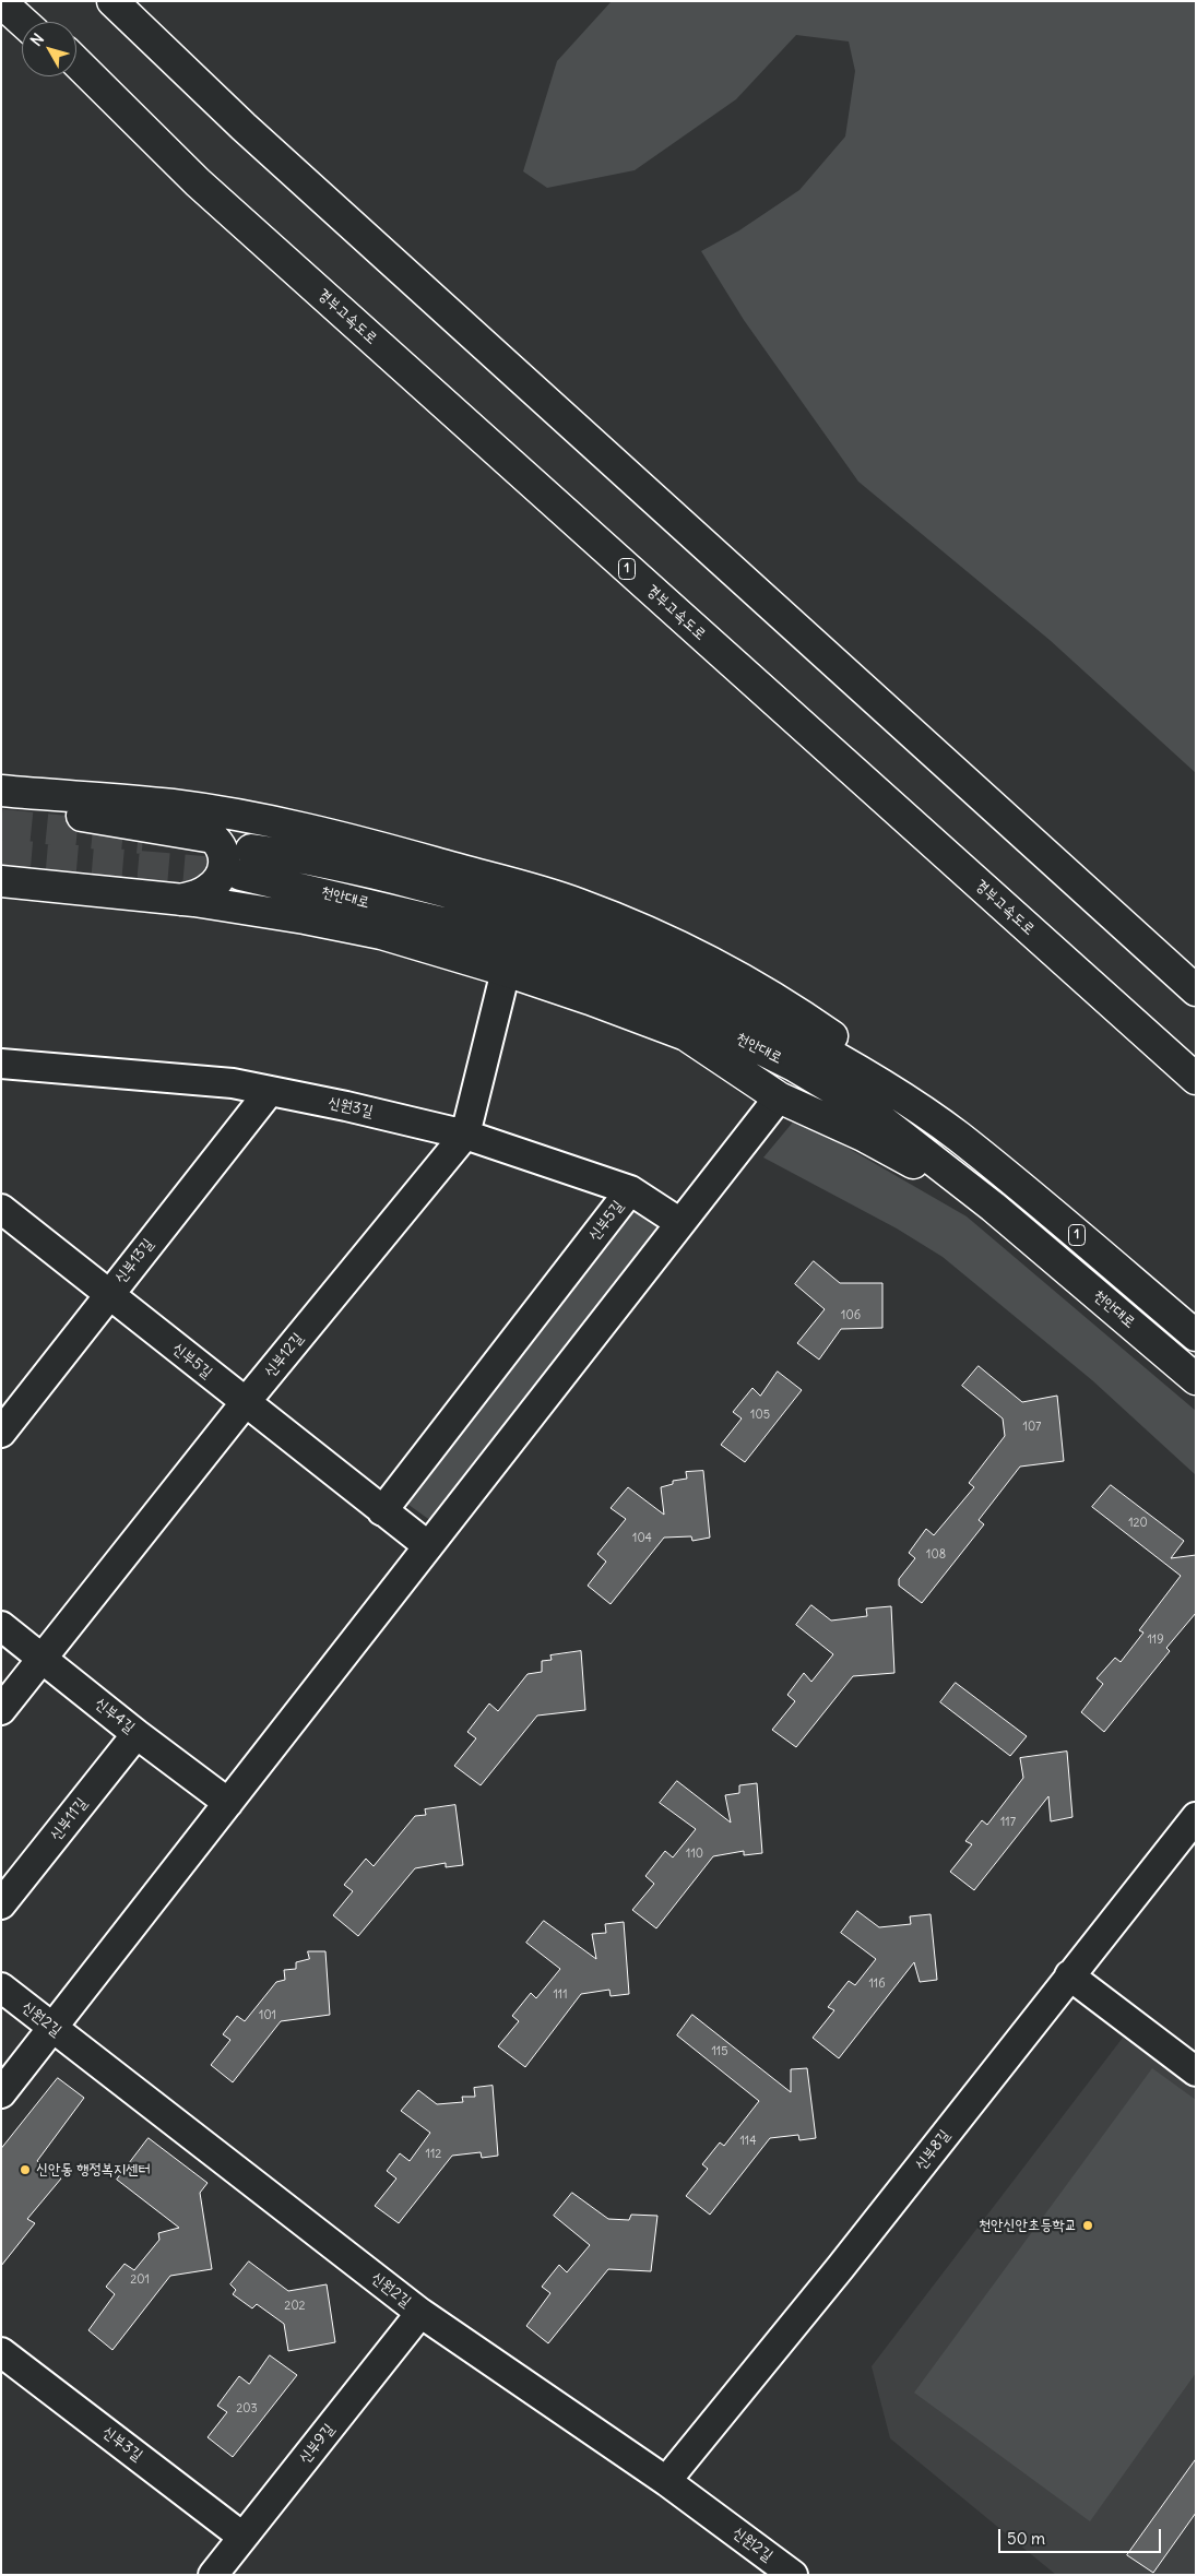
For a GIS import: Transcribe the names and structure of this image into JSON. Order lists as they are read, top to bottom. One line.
{"streets":{"main road":["경부고속도로","1","천안대로"],"street":["신원3길","신부5길","신부13길","신부12길","신부4길","신부11길","신원2길","신부8길","신부3길","신부9길"]},"crossings":[["1","천안대로"],["1","신부12길"],["신원3길","신부5길"],["신원3길","신부13길"],["신원3길","신부12길"],["신부5길","신부13길"],["신부5길","신부12길"],["신부12길","신부4길"],["신부4길","신부11길"],["신원2길","신부8길"],["신원2길","신부9길"],["신부3길","신부9길"]],"places":["신안동 행정복지센터","천안신안초등학교"],"house_numbers":["106","105","107","120","104","108","119","117","110","116","111","101","115","114","112","201","202","203"],"scale_bar":"50 m","north":"top left"}
